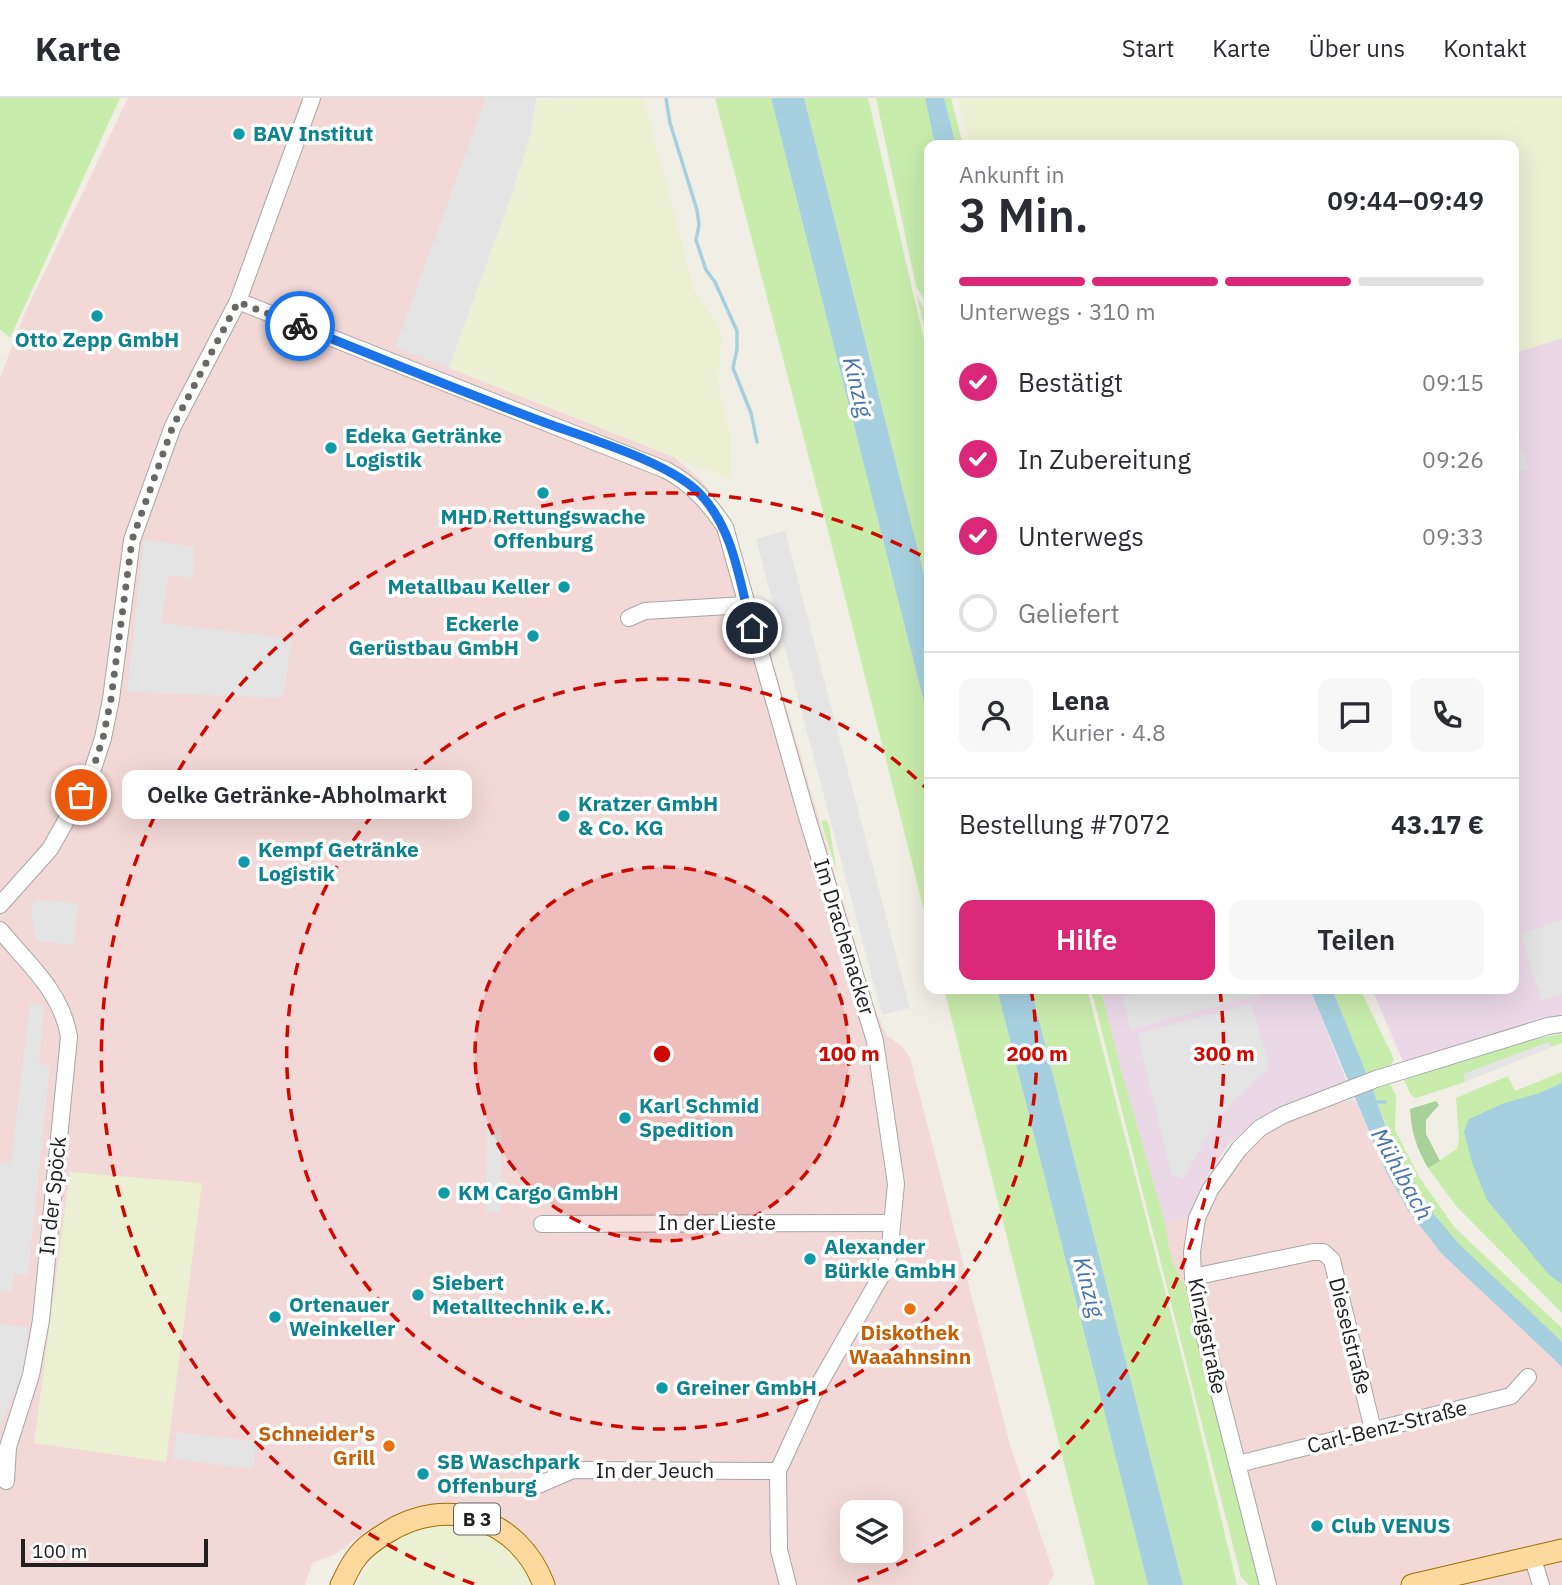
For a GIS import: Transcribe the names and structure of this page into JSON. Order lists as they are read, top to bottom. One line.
{"streets":{"main road":["B 3"],"street":["Im Drachenacker","In der Spöck","In der Lieste","Kinzigstraße","Dieselstraße","Carl-Benz-Straße","In der Jeuch"]},"crossings":[["Im Drachenacker","In der Lieste"],["Im Drachenacker","In der Jeuch"],["Kinzigstraße","Dieselstraße"],["Kinzigstraße","Carl-Benz-Straße"],["Dieselstraße","Carl-Benz-Straße"]],"water":["Kinzig","Mühlbach"],"places":["BAV Institut","Otto Zepp GmbH","Edeka Getränke Logistik","MHD Rettungswache Offenburg","Metallbau Keller","Eckerle Gerüstbau GmbH","Oelke Getränke-Abholmarkt","Kratzer GmbH & Co. KG","Kempf Getränke Logistik","Karl Schmid Spedition","KM Cargo GmbH","Alexander Bürkle GmbH","Siebert Metalltechnik e.K.","Diskothek Waaahnsinn","Ortenauer Weinkeller","Greiner GmbH","Schneider's Grill","SB Waschpark Offenburg","Club VENUS"],"scale_bar":"100 m","page":{"header":"Karte","nav":["Start","Karte","Über uns","Kontakt"],"heading":["3 Min.","Ankunft in","09:44–09:49"],"panel":["Lena","Kurier · 4.8","Bestellung #7072","43.17 €"],"bar":"Unterwegs · 310 m","list":[["Bestätigt","09:15"],["In Zubereitung","09:26"],["Unterwegs","09:33"],"Geliefert"],"bubble":"Oelke Getränke-Abholmarkt","buttons":["Hilfe","Teilen"],"scale":"100 m"},"rings":["100 m","200 m","300 m"]}
